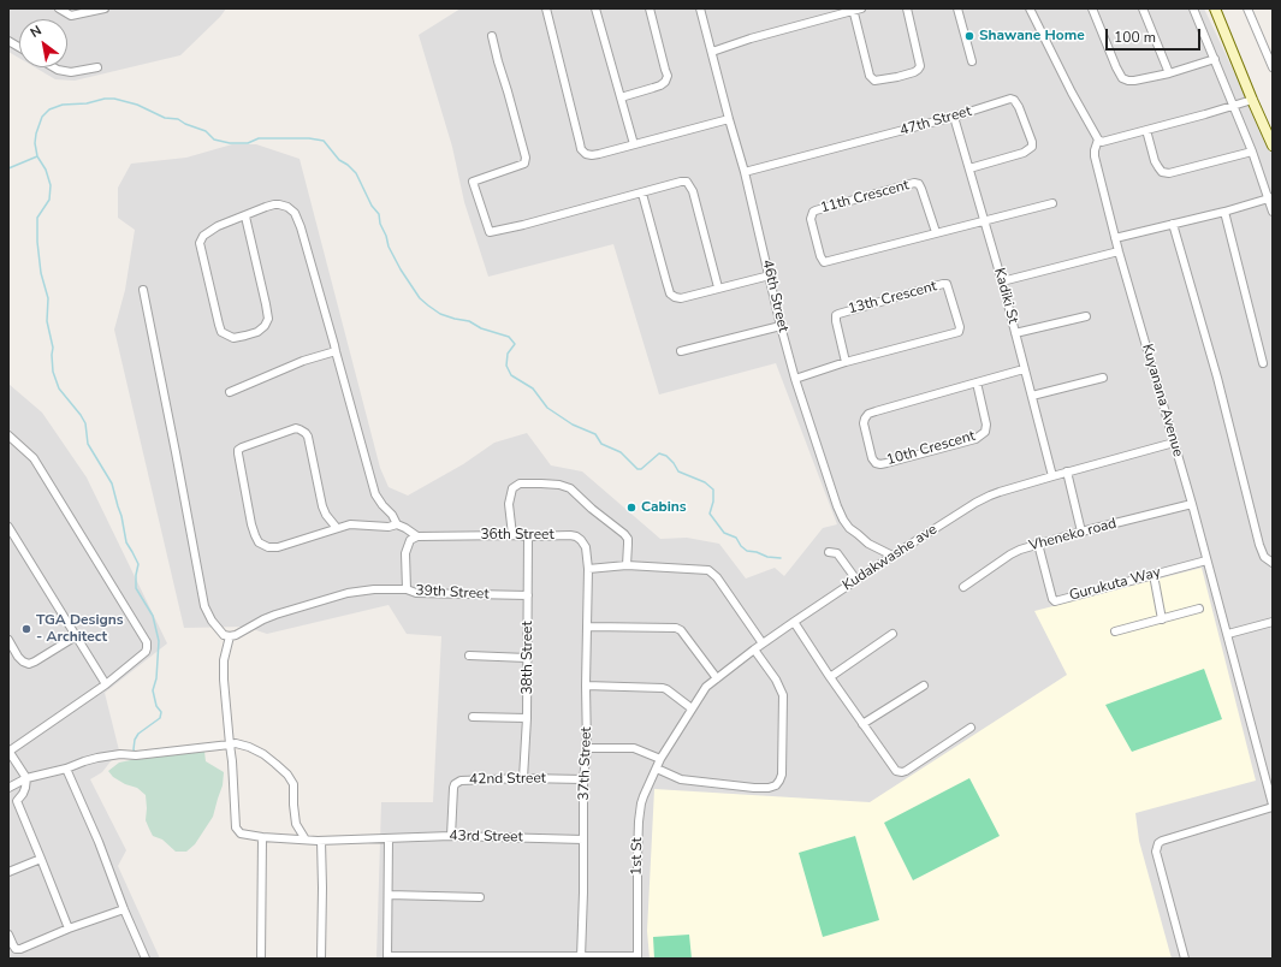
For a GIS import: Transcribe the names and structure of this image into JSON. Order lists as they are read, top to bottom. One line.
{"streets":{"street":["47th Street","11th Crescent","46th Street","Kadiki St","13th Crescent","Kuyanana Avenue","10th Crescent","36th Street","Vheneko road","Kudakwashe ave","Gurukuta Way","39th Street","38th Street","37th Street","42nd Street","43rd Street","1st St"]},"crossings":[["47th Street","46th Street"],["47th Street","Kadiki St"],["11th Crescent","Kadiki St"],["46th Street","13th Crescent"],["46th Street","Kudakwashe ave"],["Kadiki St","10th Crescent"],["Kadiki St","Kudakwashe ave"],["Kuyanana Avenue","Vheneko road"],["Kuyanana Avenue","Kudakwashe ave"],["Kuyanana Avenue","Gurukuta Way"],["36th Street","39th Street"],["36th Street","38th Street"],["36th Street","37th Street"],["Vheneko road","Gurukuta Way"],["Kudakwashe ave","1st St"],["39th Street","38th Street"],["38th Street","42nd Street"],["37th Street","42nd Street"],["37th Street","43rd Street"],["42nd Street","43rd Street"]],"places":["Shawane Home","Cabins","TGA Designs - Architect"],"scale_bar":"100 m","north":"top left"}
